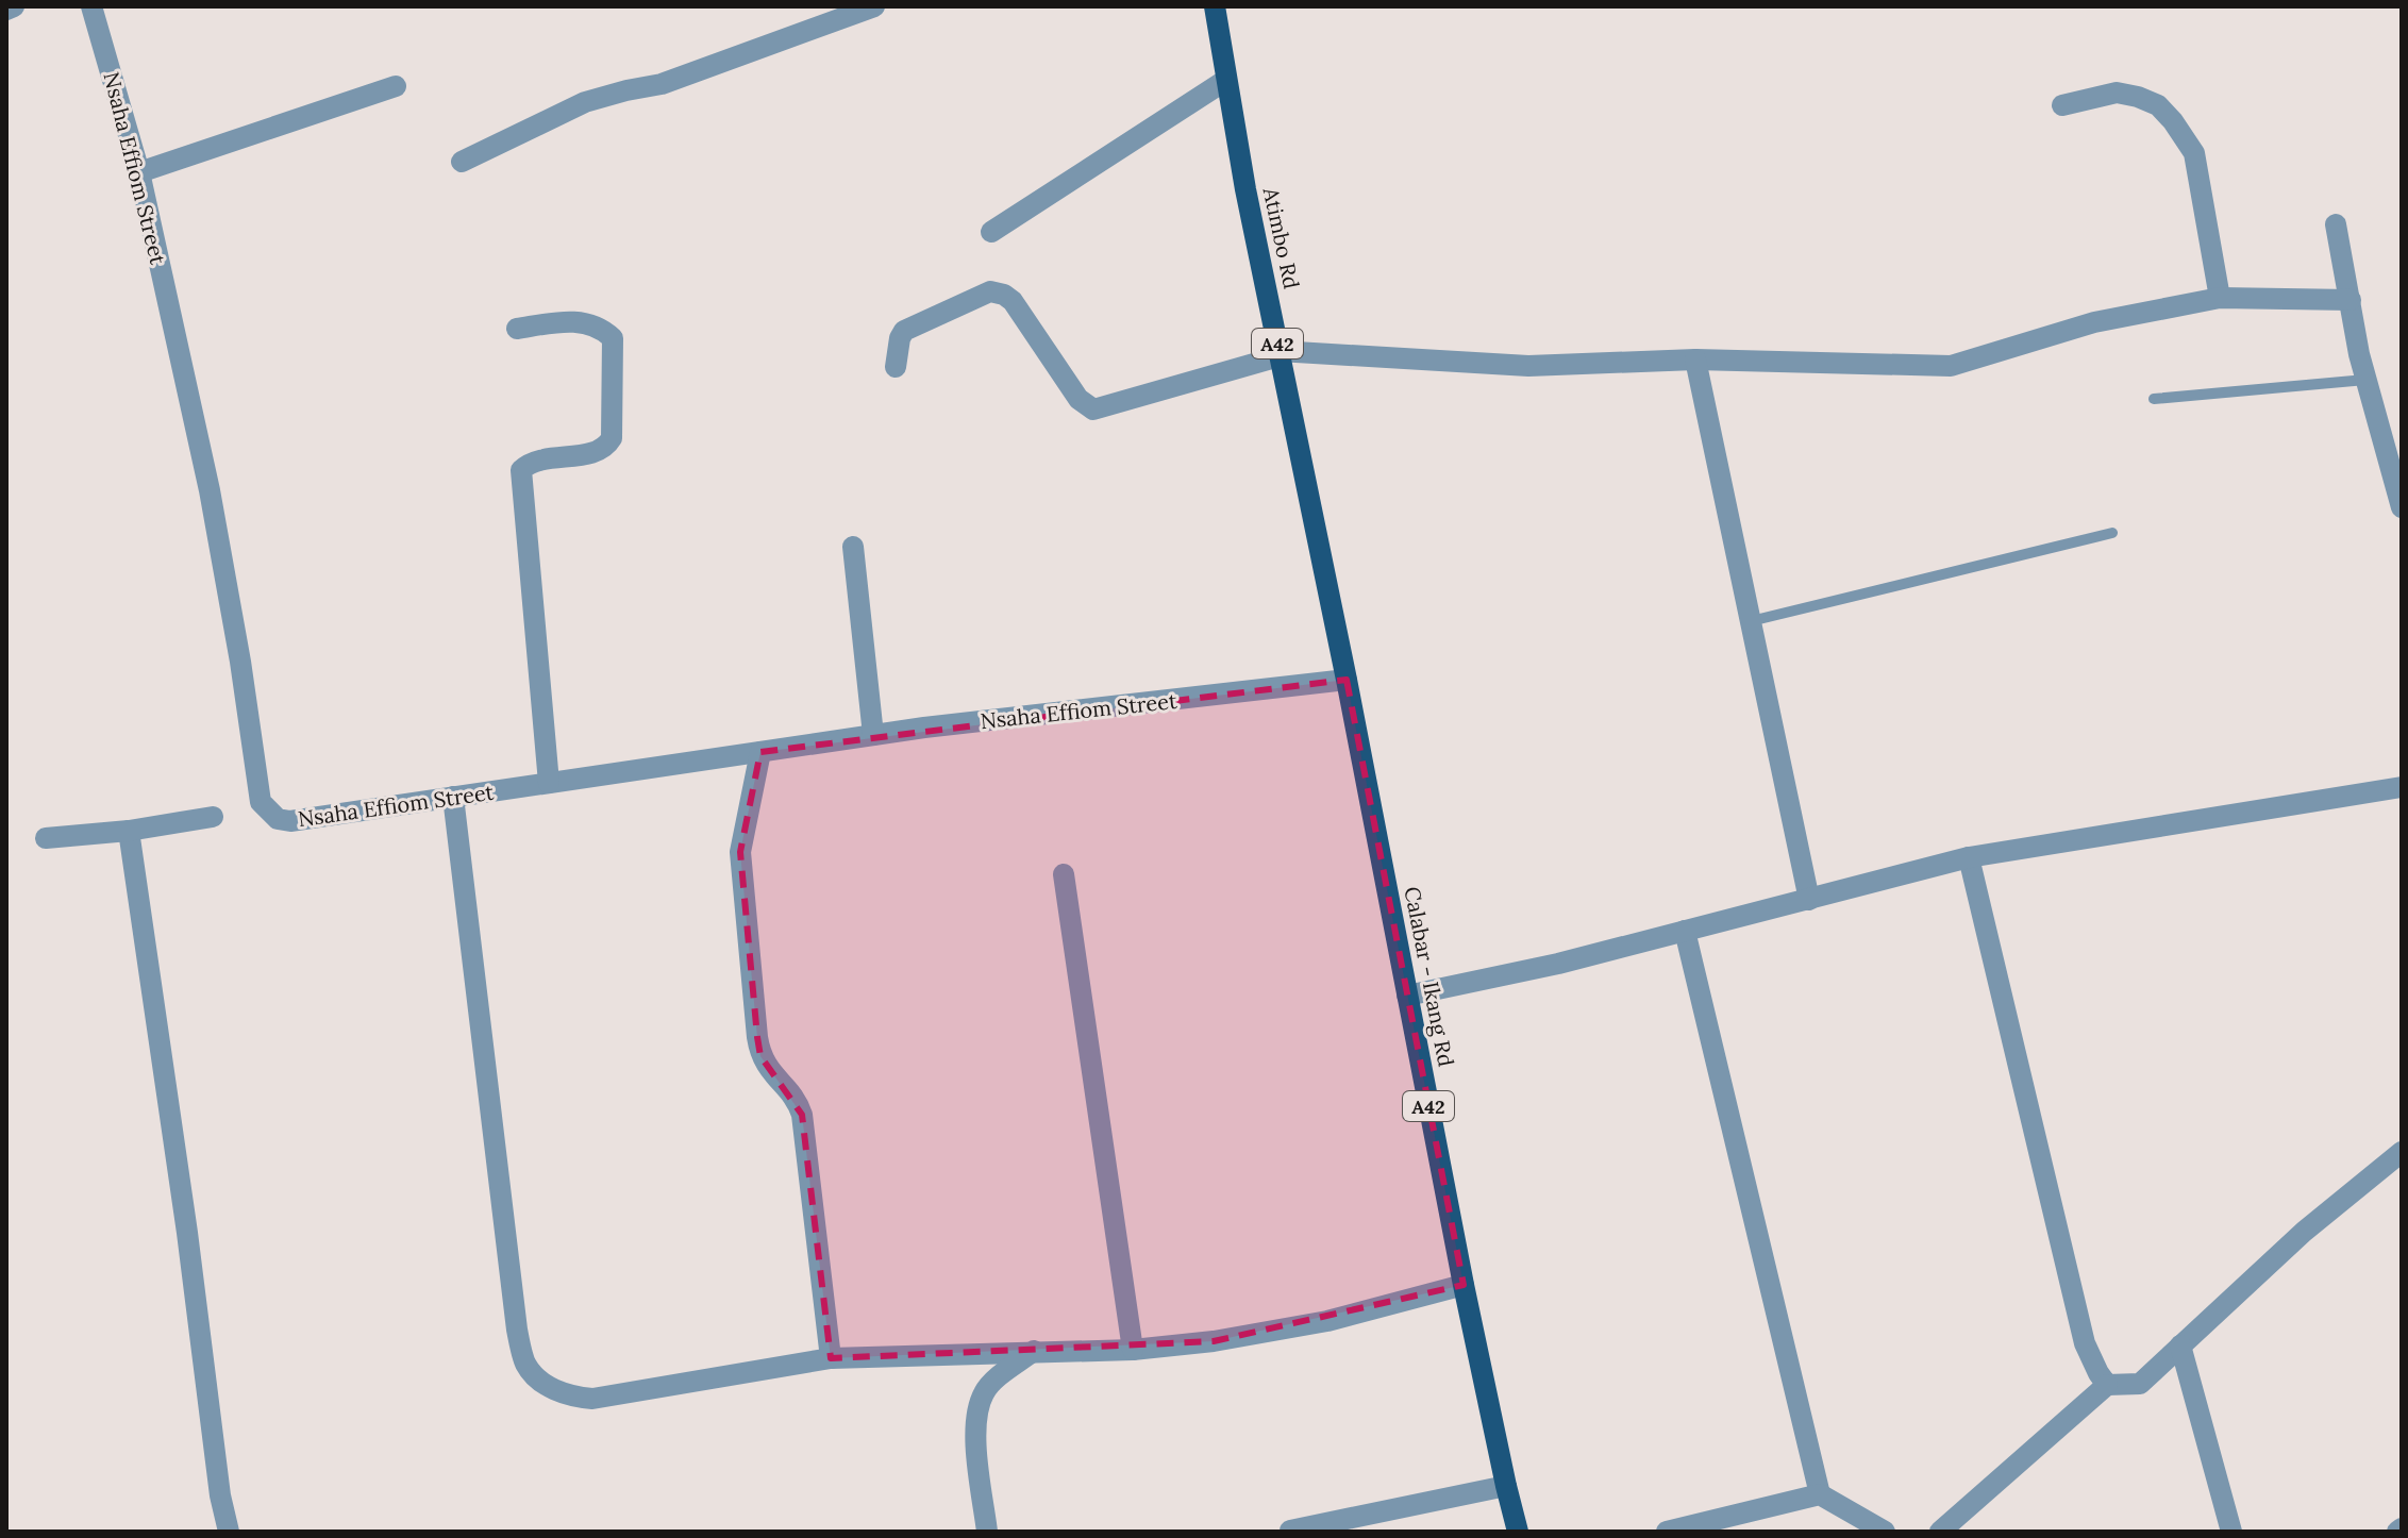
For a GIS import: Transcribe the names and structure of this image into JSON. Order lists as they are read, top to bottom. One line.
{"streets":{"main road":["Atimbo Rd","A42","Calabar - Ikang Rd"],"street":["Nsaha Effiom Street"]},"crossings":[["Nsaha Effiom Street","Atimbo Rd"],["Nsaha Effiom Street","Calabar - Ikang Rd"],["Atimbo Rd","Calabar - Ikang Rd"]]}
